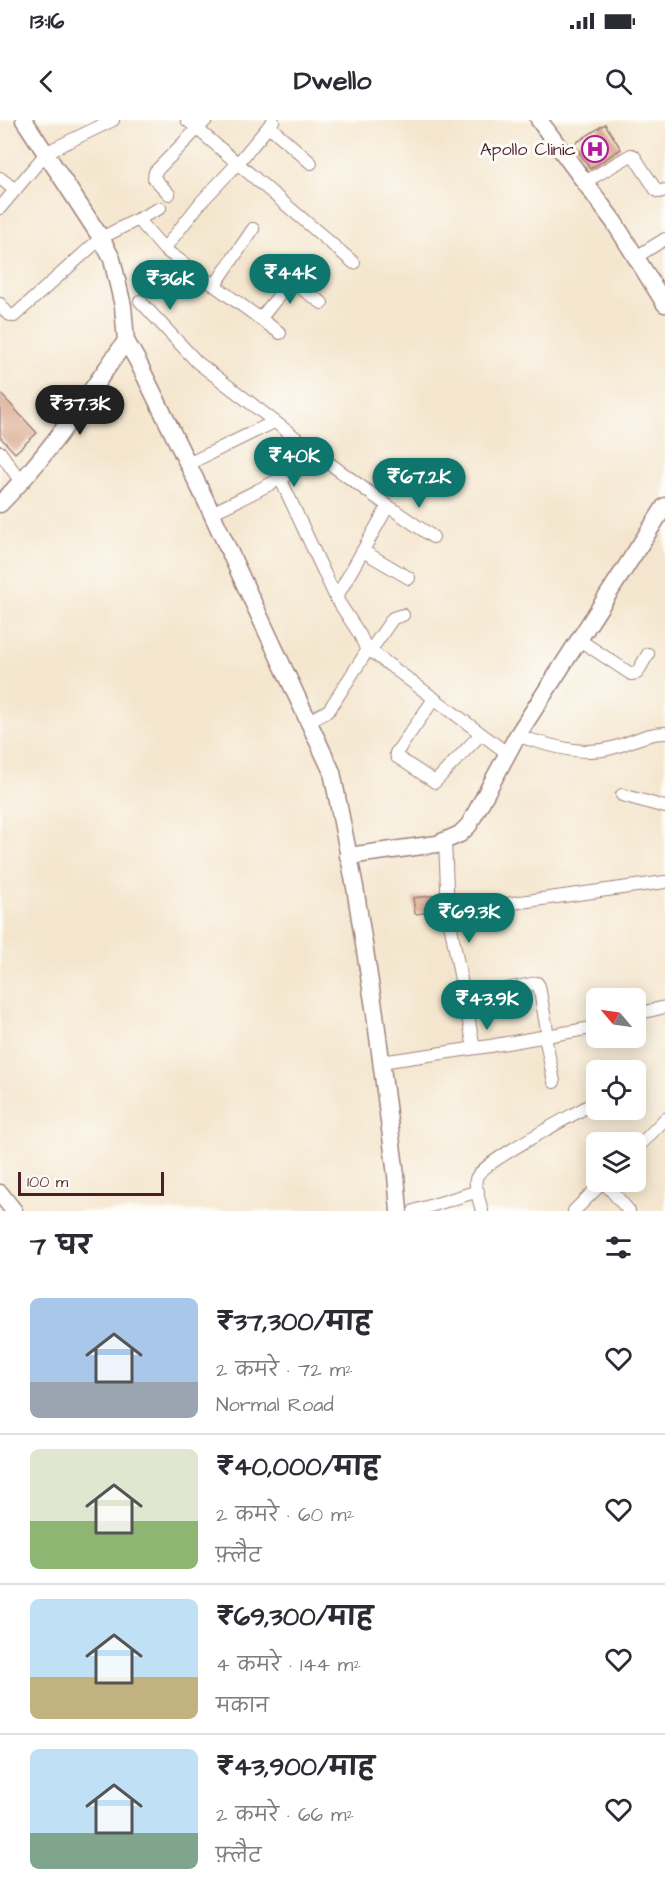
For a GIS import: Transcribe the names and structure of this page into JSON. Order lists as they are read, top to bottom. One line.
{"places":{"hospital":["Apollo Clinic"]},"scale_bar":"100 m","north":"top left","page":{"status":"13:16","header":"Dwello","price":["₹44K","₹36K","₹37.3K","₹40K","₹67.2K","₹69.3K","₹43.9K"],"scale":"100 m","heading":"7 घर","list":[{"name":"₹37,300/माह","note":"2 कमरे · 72 m² · Normal Road"},{"name":"₹40,000/माह","note":"2 कमरे · 60 m² · फ़्लैट"},{"name":"₹69,300/माह","note":"4 कमरे · 144 m² · मकान"},{"name":"₹43,900/माह","note":"2 कमरे · 66 m² · फ़्लैट"}]}}
